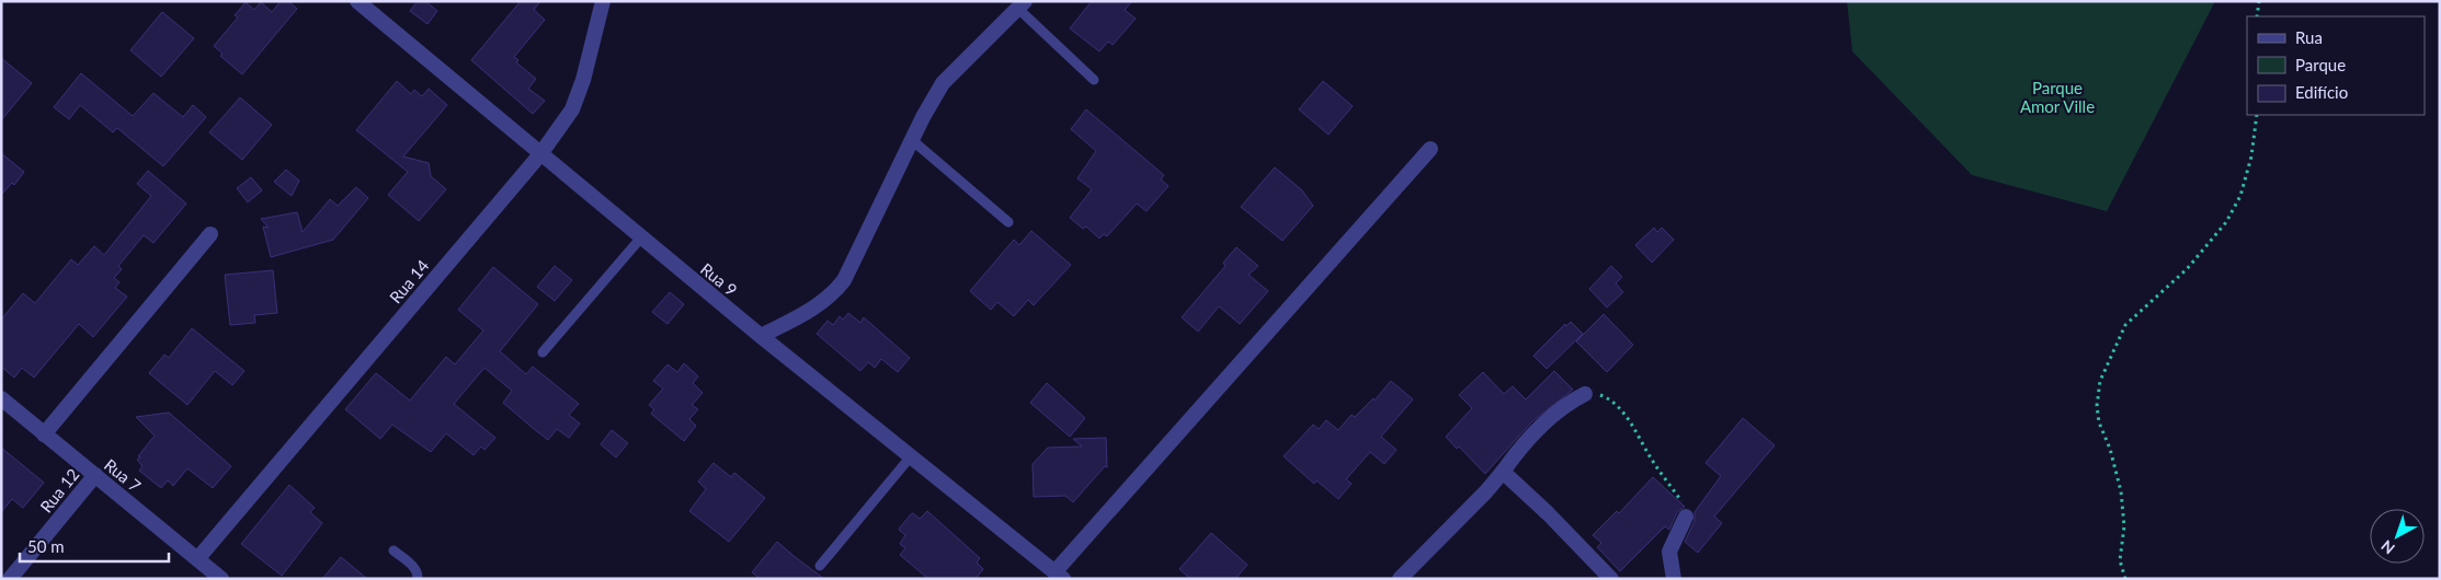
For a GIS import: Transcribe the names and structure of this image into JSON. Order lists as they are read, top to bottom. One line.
{"streets":{"street":["Rua 9","Rua 14","Rua 7","Rua 12"]},"crossings":[["Rua 9","Rua 14"],["Rua 14","Rua 7"],["Rua 7","Rua 12"]],"parks":["Parque Amor Ville"],"legend":["Rua","Parque","Edifício"],"scale_bar":"50 m","north":"bottom left"}
